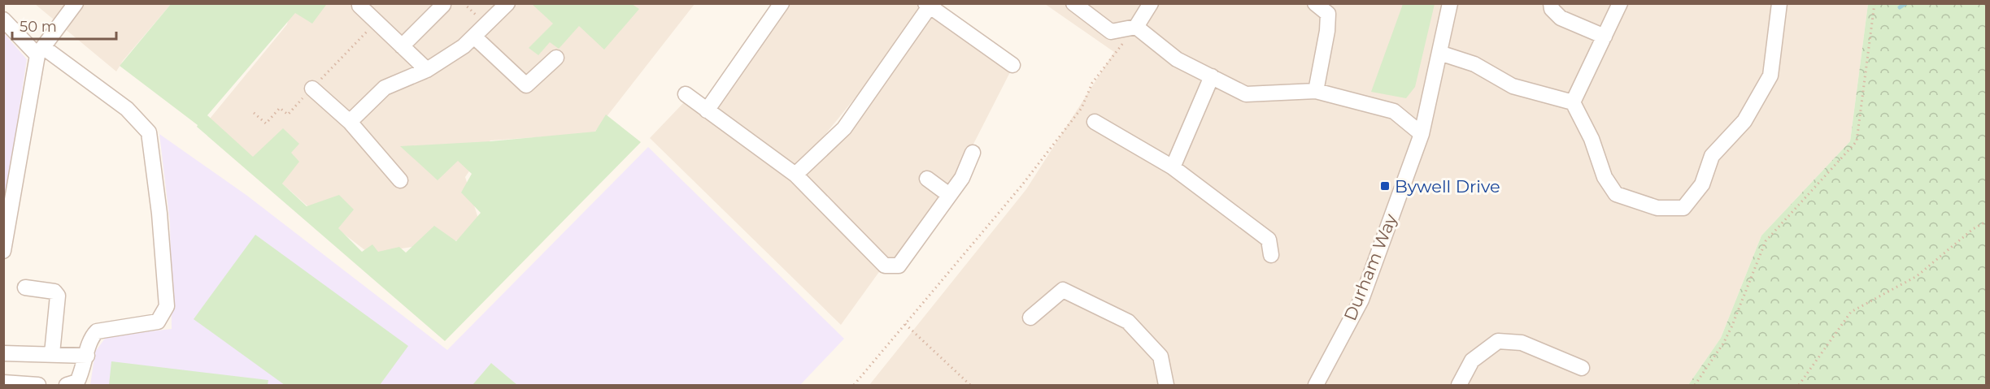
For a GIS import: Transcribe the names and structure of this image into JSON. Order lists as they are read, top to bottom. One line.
{"streets":{"street":["Durham Way"]},"places":{"transit":["Bywell Drive"]},"scale_bar":"50 m"}
